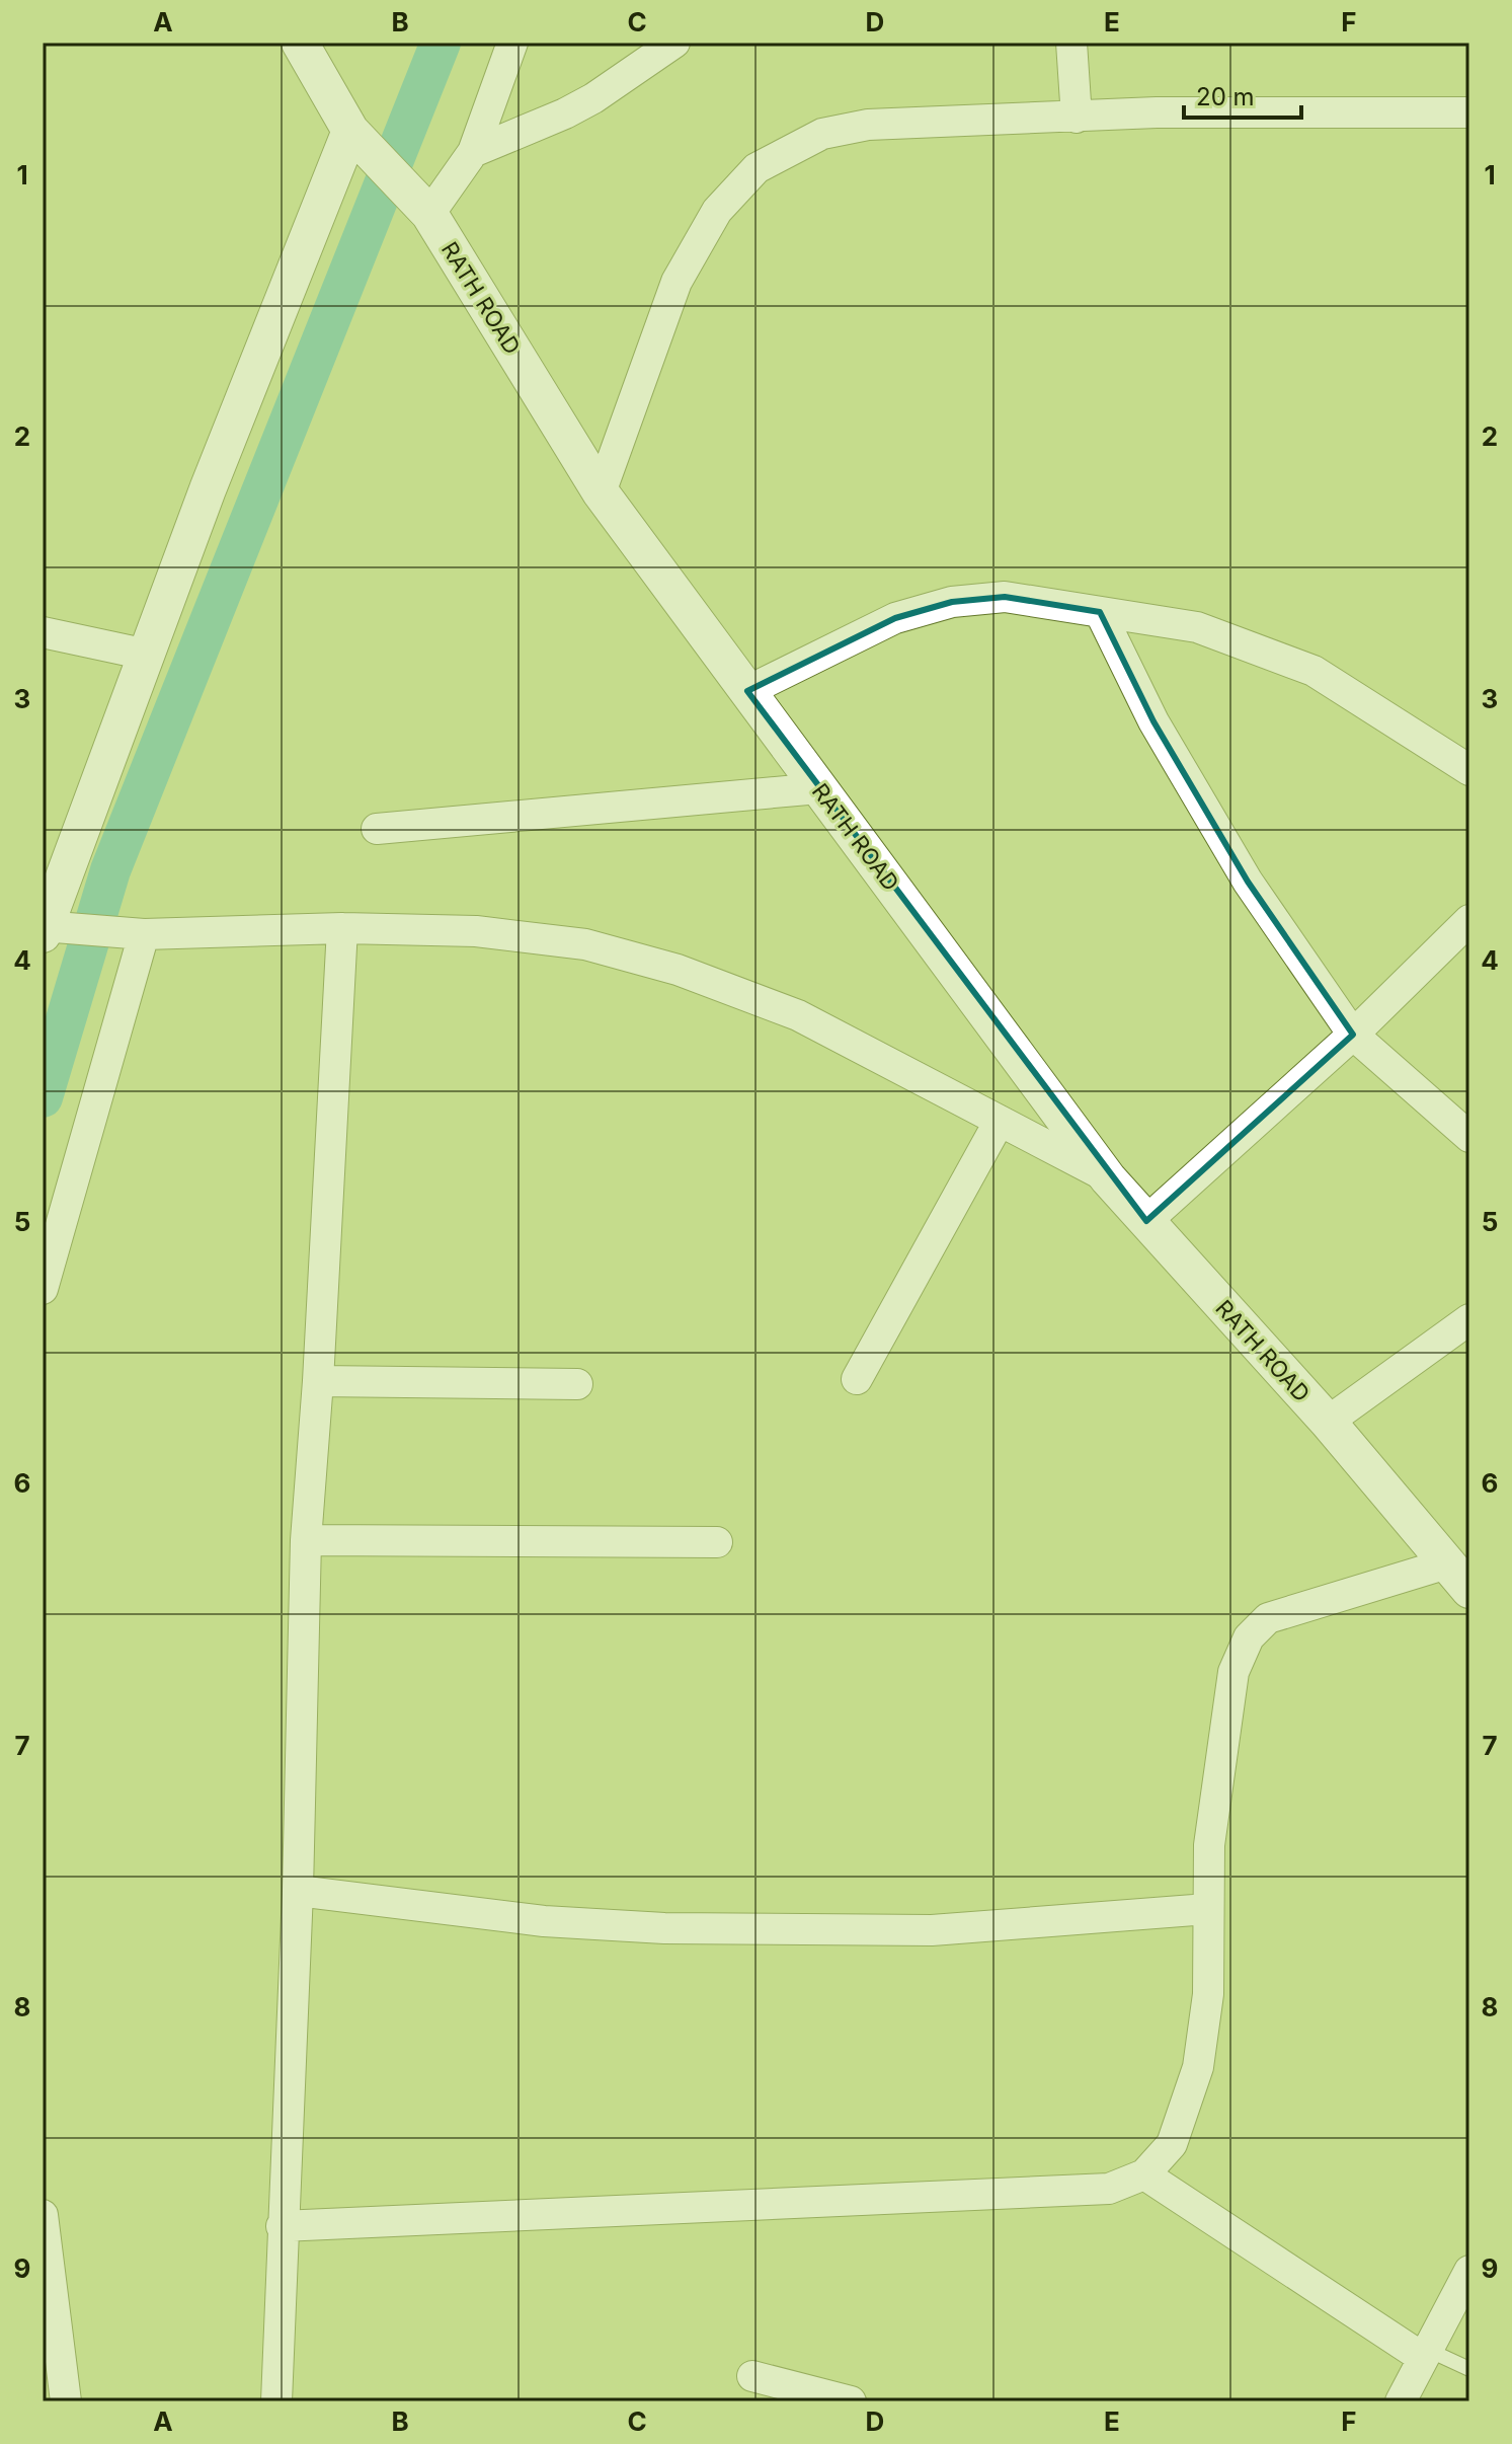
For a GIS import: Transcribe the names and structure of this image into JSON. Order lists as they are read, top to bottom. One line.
{"streets":{"street":["RATH ROAD"]},"scale_bar":"20 m","grid":{"columns":["A","B","C","D","E","F"],"rows":["1","2","3","4","5","6","7","8","9"]}}
